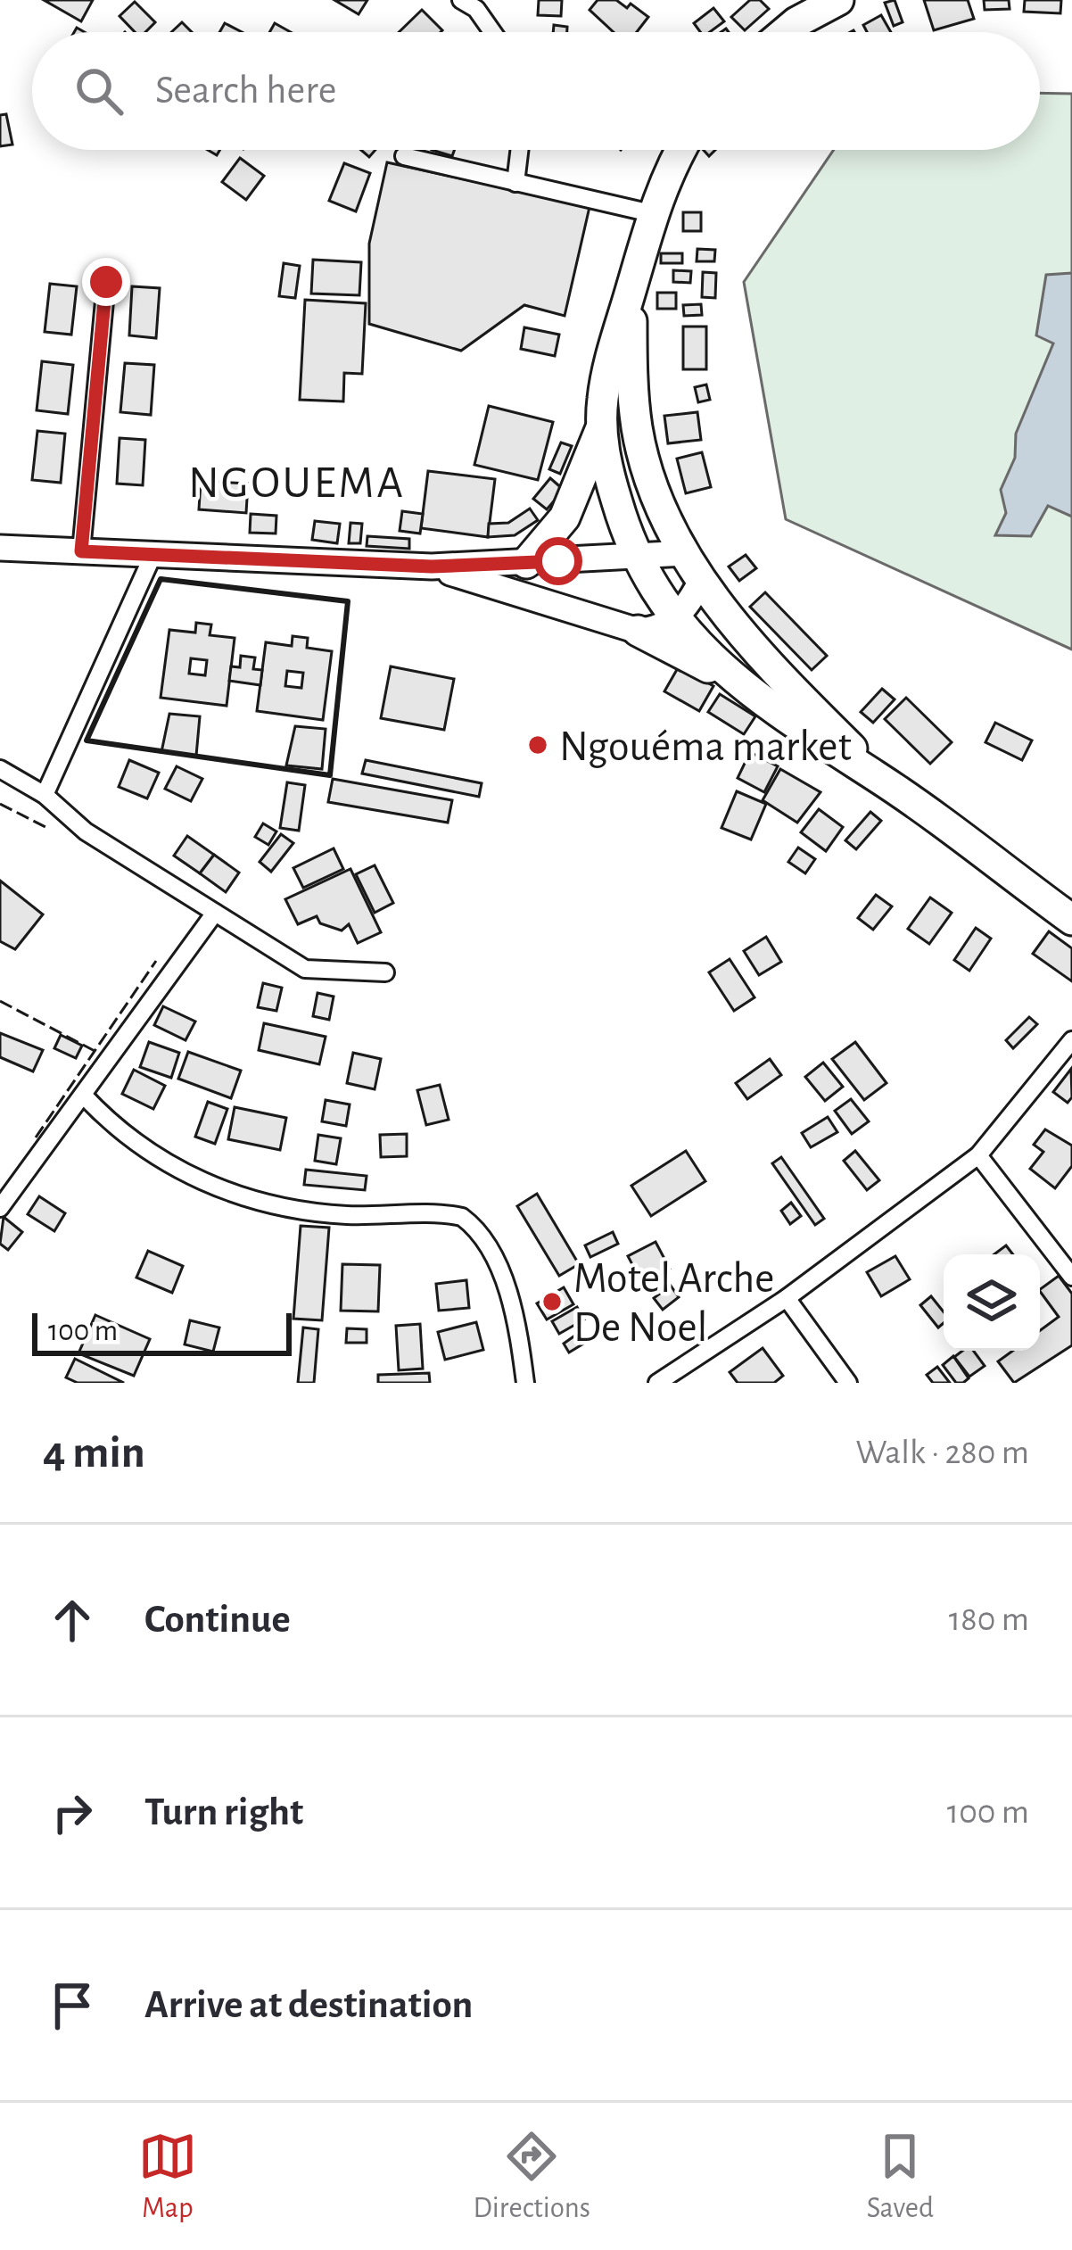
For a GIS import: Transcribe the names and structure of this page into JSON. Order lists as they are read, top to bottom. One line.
{"districts":["NGOUEMA"],"places":["Ngouéma market","Motel Arche De Noel"],"scale_bar":"100 m","page":{"search":"Search here","scale":"100 m","heading":["4 min","Walk · 280 m"],"list":[["Continue","180 m"],["Turn right","100 m"],"Arrive at destination"],"nav":["Map","Directions","Saved"]}}
